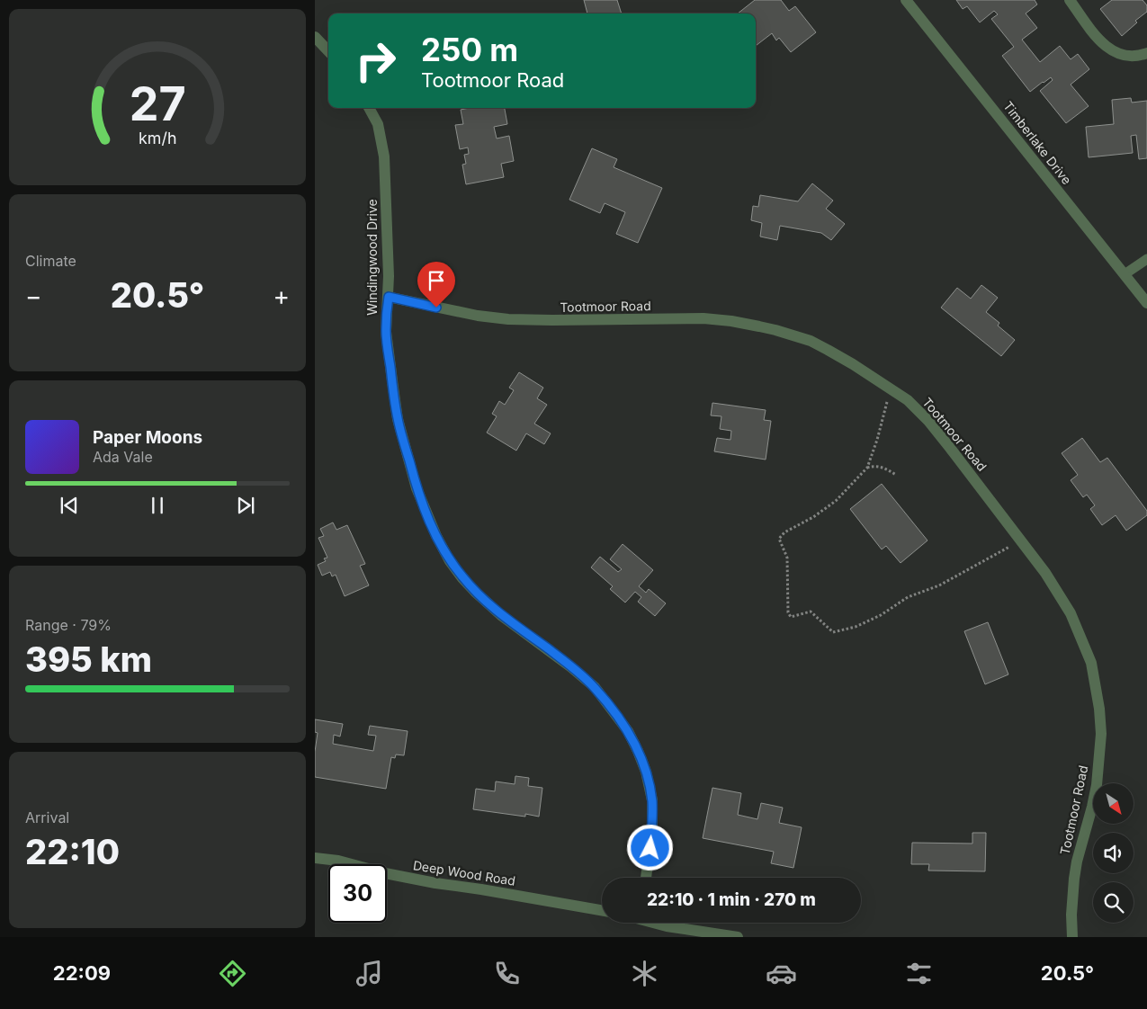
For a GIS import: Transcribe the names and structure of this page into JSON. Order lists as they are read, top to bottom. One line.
{"streets":{"street":["Timberlake Drive","Windingwood Drive","Tootmoor Road","Deep Wood Road"]},"crossings":[["Windingwood Drive","Tootmoor Road"]],"north":"bottom right","page":{"turn":["250 m","Tootmoor Road"],"tile":["Climate",["Range · 79%","395 km"],["Arrival","22:10"]],"heat":["−","20.5°","+"],"song":["Paper Moons","Ada Vale"],"limit":"30","trip":"22:10 · 1 min · 270 m","tabs":["22:09","20.5°"],"gauge":["27","km/h"]}}
